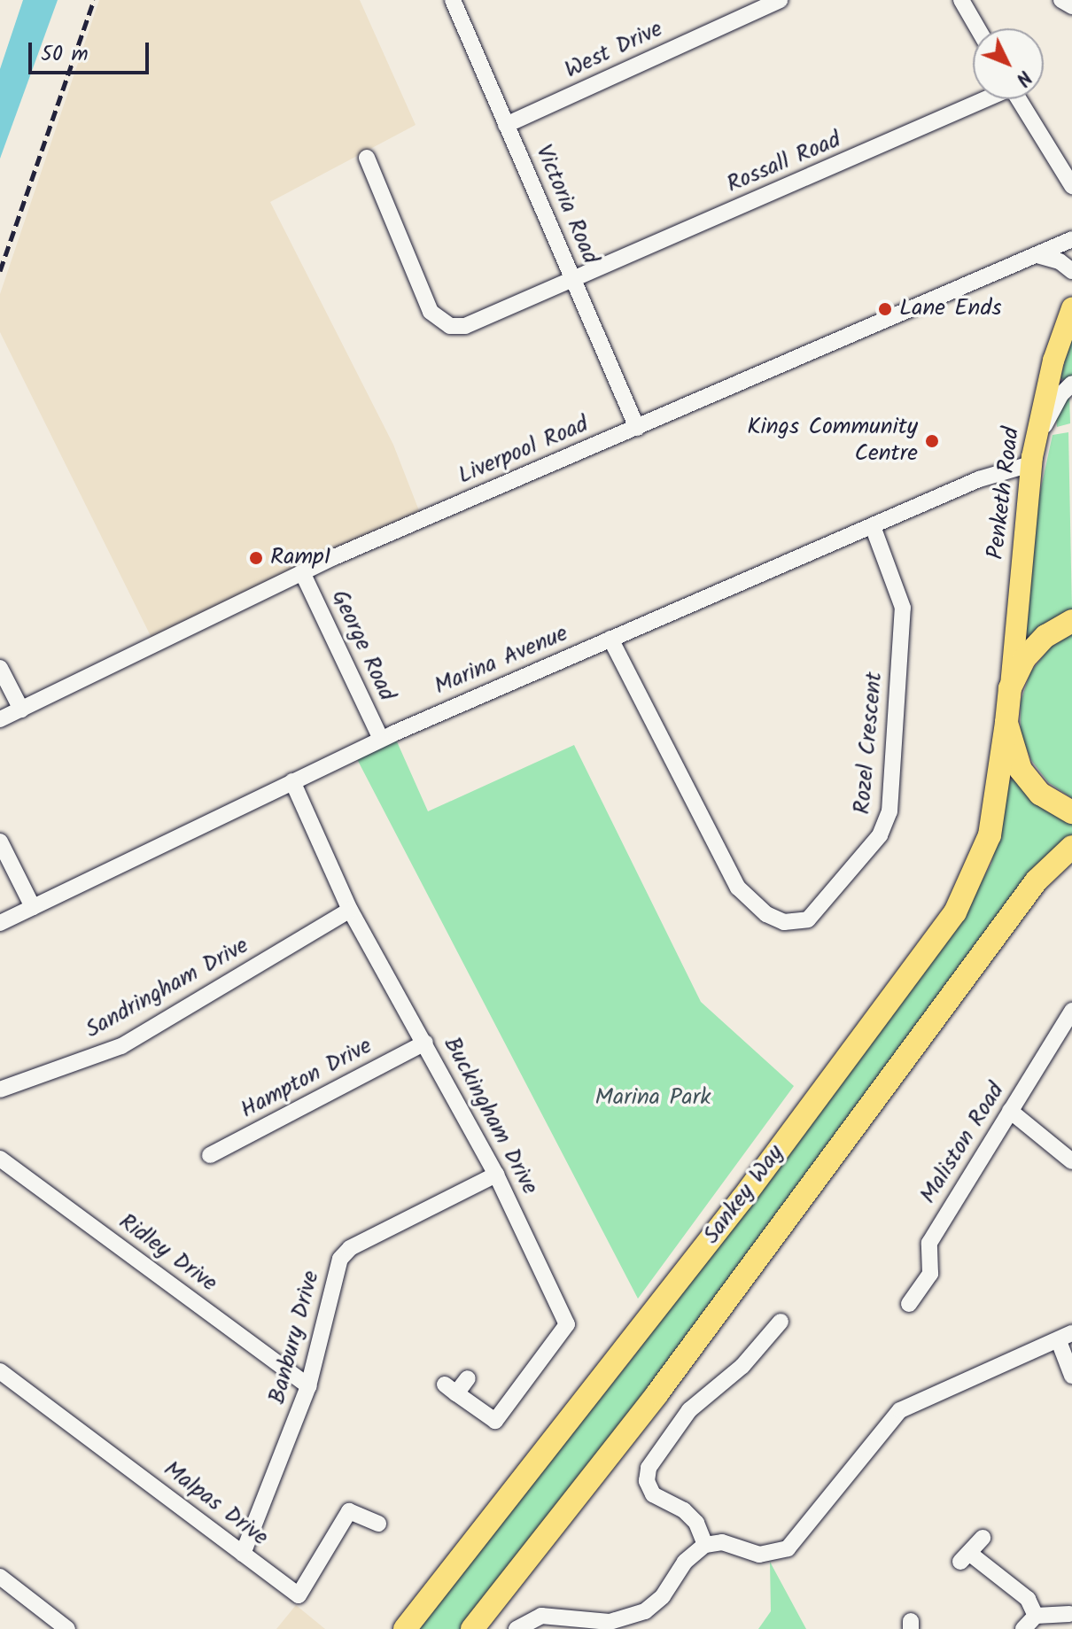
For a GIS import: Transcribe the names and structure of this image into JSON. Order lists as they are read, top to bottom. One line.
{"streets":{"highway":["Sankey Way"],"main road":["Penketh Road"],"street":["West Drive","Rossall Road","Victoria Road","Liverpool Road","George Road","Marina Avenue","Rozel Crescent","Sandringham Drive","Hampton Drive","Buckingham Drive","Maliston Road","Ridley Drive","Banbury Drive","Malpas Drive"]},"crossings":[["West Drive","Victoria Road"],["Rossall Road","Victoria Road"],["Victoria Road","Liverpool Road"],["Liverpool Road","George Road"],["Penketh Road","Marina Avenue"],["Penketh Road","Sankey Way"],["George Road","Marina Avenue"],["Marina Avenue","Rozel Crescent"],["Marina Avenue","Buckingham Drive"],["Sandringham Drive","Buckingham Drive"],["Hampton Drive","Buckingham Drive"],["Buckingham Drive","Banbury Drive"],["Ridley Drive","Banbury Drive"],["Banbury Drive","Malpas Drive"]],"parks":["Marina Park"],"places":["Lane Ends","Kings Community Centre","Ramp1"],"scale_bar":"50 m","north":"bottom right"}
